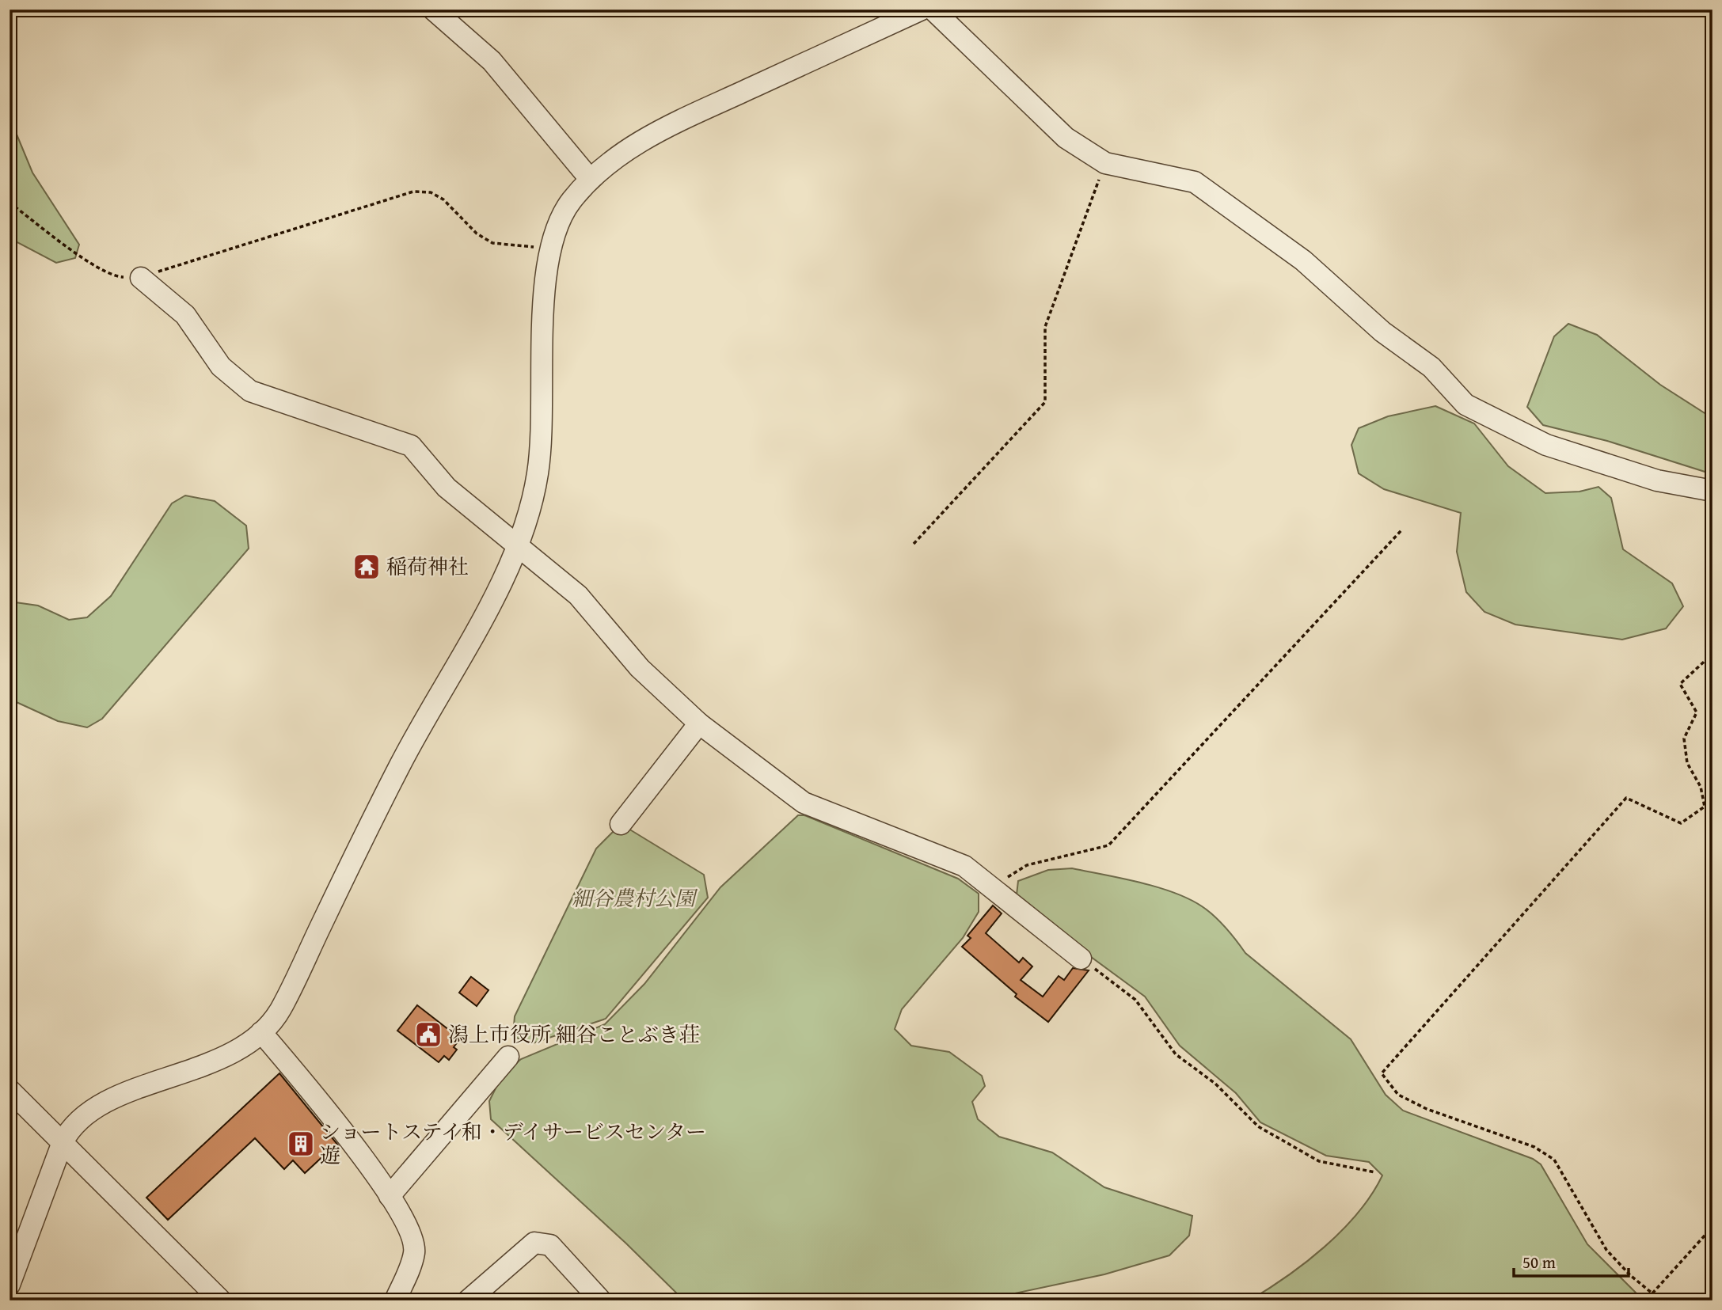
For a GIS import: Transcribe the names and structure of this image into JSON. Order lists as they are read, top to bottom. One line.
{"parks":["細谷農村公園"],"places":{"temple":["稲荷神社"],"public building":["潟上市役所 細谷ことぶき荘"],"building":["ショートステイ和・デイサービスセンター 遊"]},"scale_bar":"50 m"}
